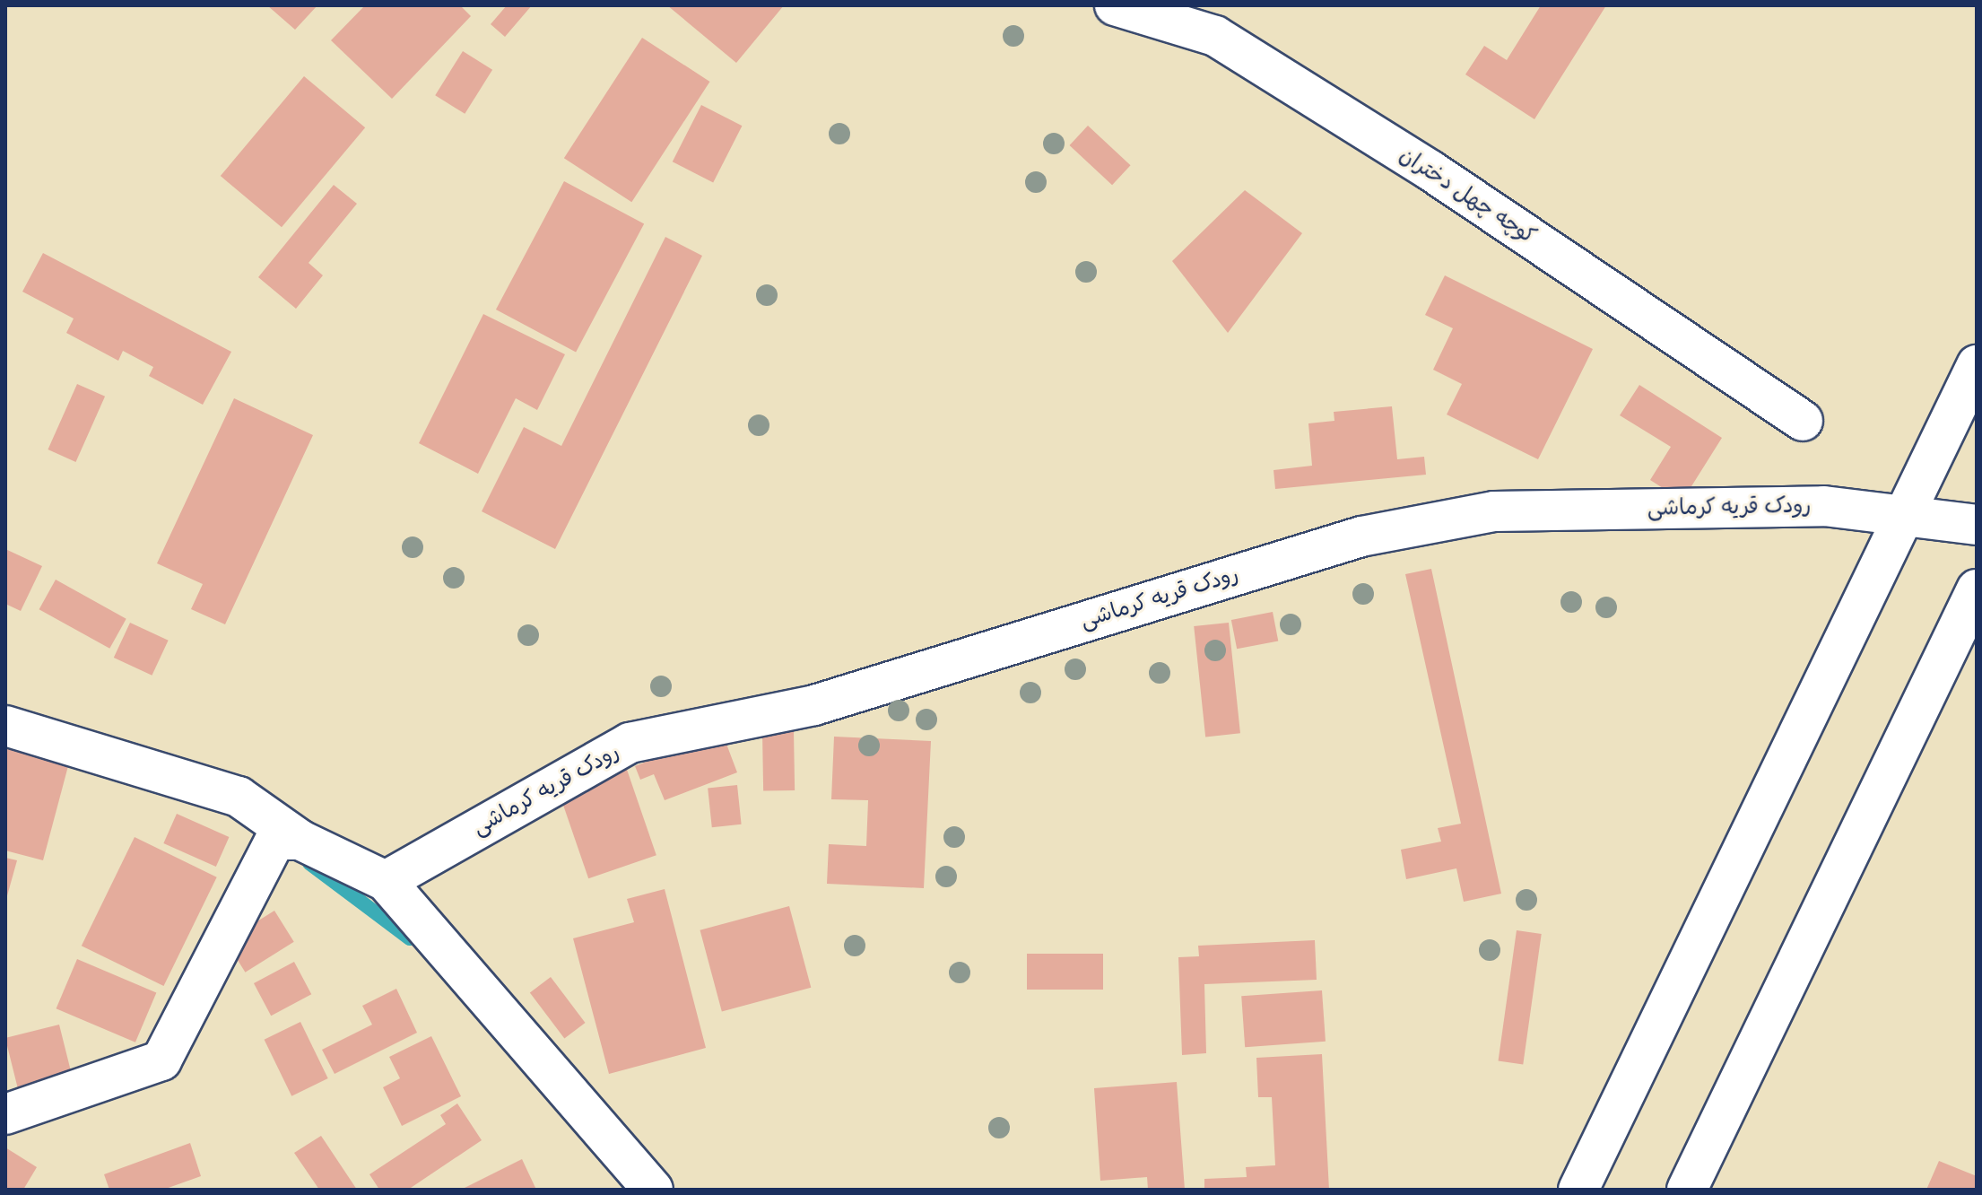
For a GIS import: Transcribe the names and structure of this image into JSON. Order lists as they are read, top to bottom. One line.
{"streets":{"street":["کوچه چهل دختران","رودک قریه کرماشی"]}}
